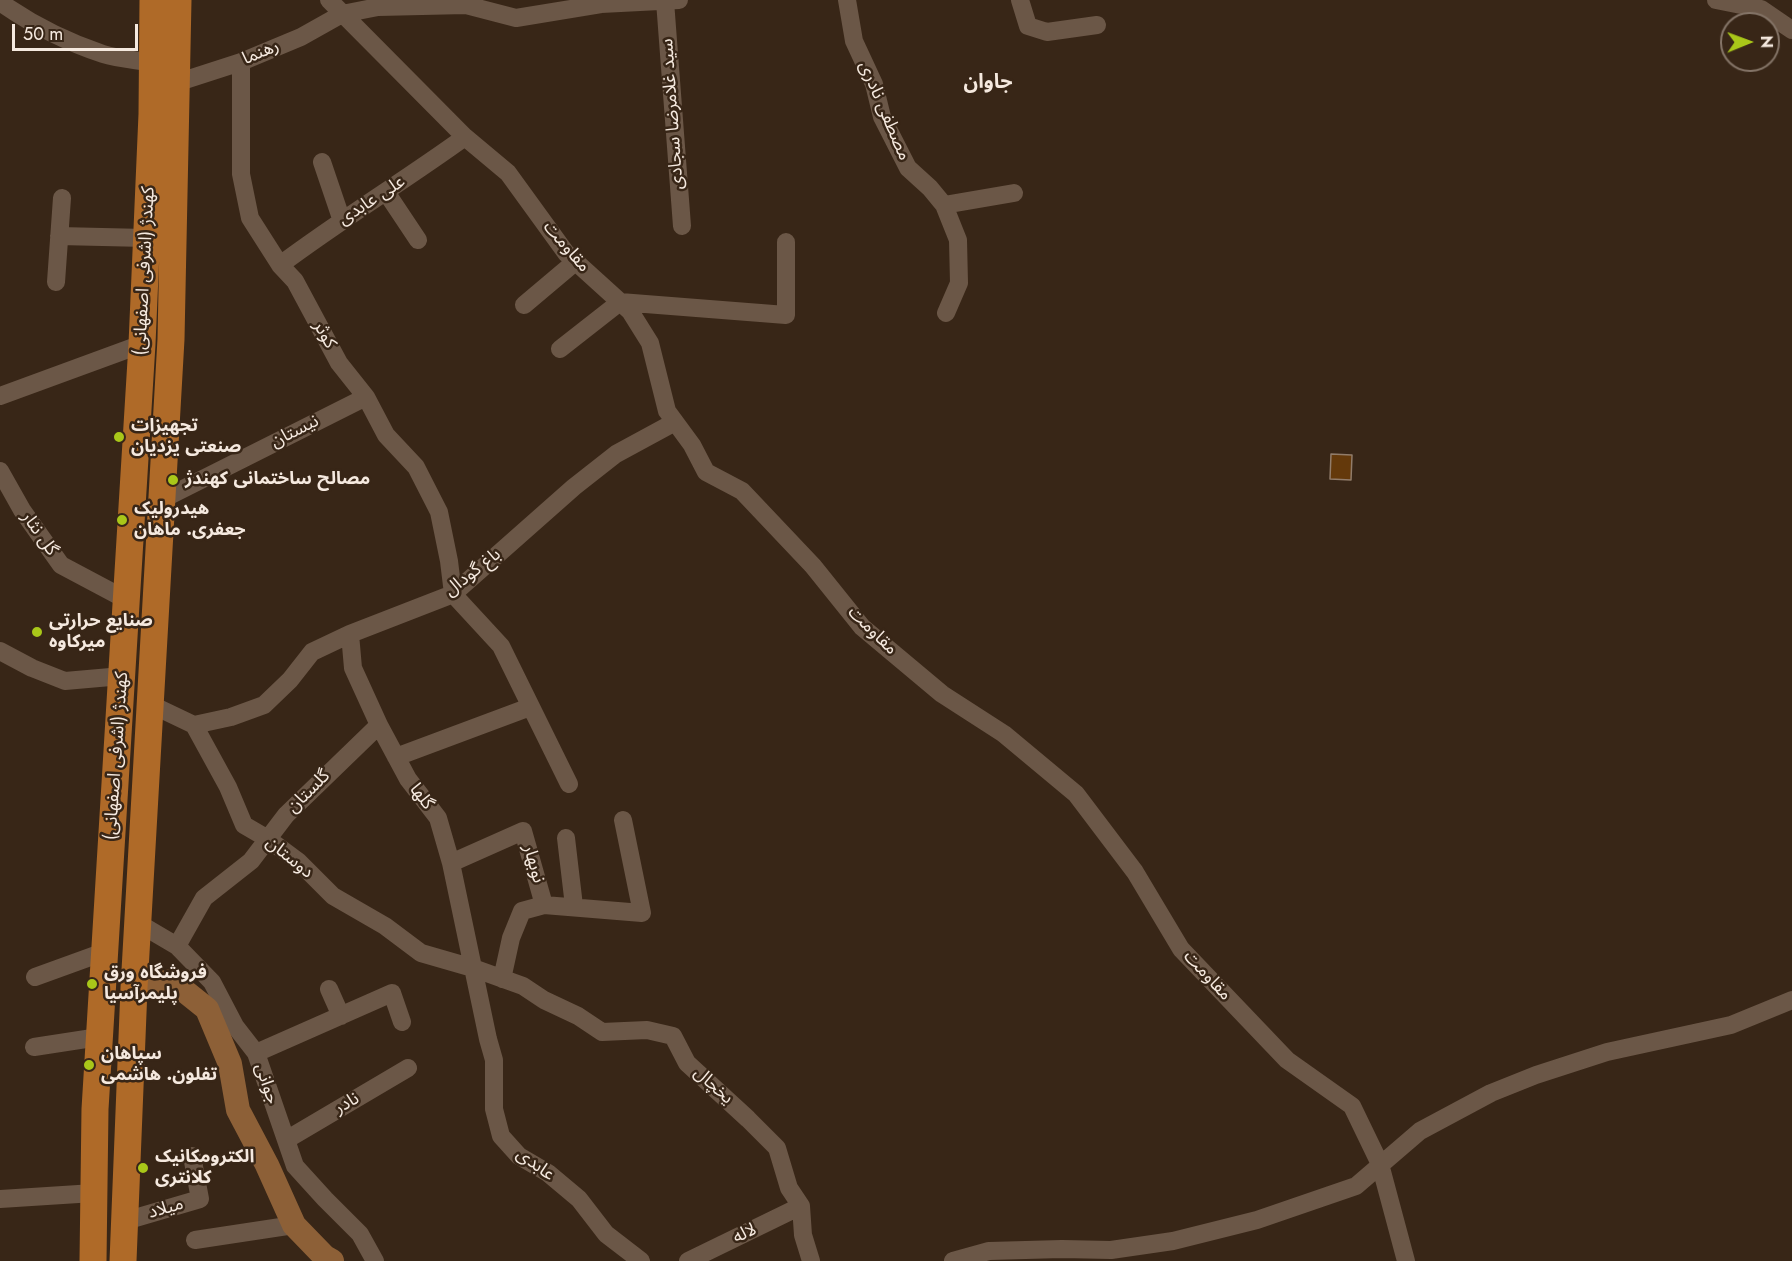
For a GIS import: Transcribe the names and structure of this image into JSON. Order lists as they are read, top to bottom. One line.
{"streets":{"main road":["کهندژ (اشرفی اصفهانی)"],"street":["رهنما","مصطفی نادری","سید غلامرضا سجادی","علی عابدی","مقاومت","کوثر","نیستان","گل نثار","باغ گودال","گلستان","گلها","دوستان","نوبهار","جوانی","یخچال","نادر","عابدی","میلاد","لاله"]},"crossings":[["رهنما","مقاومت"],["رهنما","کهندژ (اشرفی اصفهانی)"],["رهنما","کوثر"],["علی عابدی","مقاومت"],["علی عابدی","کوثر"],["مقاومت","باغ گودال"],["کهندژ (اشرفی اصفهانی)","نیستان"],["کهندژ (اشرفی اصفهانی)","گل نثار"],["کهندژ (اشرفی اصفهانی)","جوانی"],["کهندژ (اشرفی اصفهانی)","میلاد"],["کوثر","نیستان"],["کوثر","باغ گودال"],["باغ گودال","گلها"],["باغ گودال","دوستان"],["گلستان","گلها"],["گلستان","دوستان"],["گلستان","جوانی"],["گلها","دوستان"],["گلها","نوبهار"],["گلها","یخچال"],["گلها","عابدی"],["دوستان","یخچال"],["دوستان","عابدی"],["جوانی","نادر"],["یخچال","عابدی"],["یخچال","لاله"]],"districts":["جاوان"],"places":["تجهیزات صنعتی یزدیان","مصالح ساختمانی کهندژ","هیدرولیک جعفری. ماهان","صنایع حرارتی میرکاوه","فروشگاه ورق پلیمرآسیا","سپاهان تفلون. هاشمی","الکترومکانیک کلانتری"],"scale_bar":"50 m","north":"right"}
